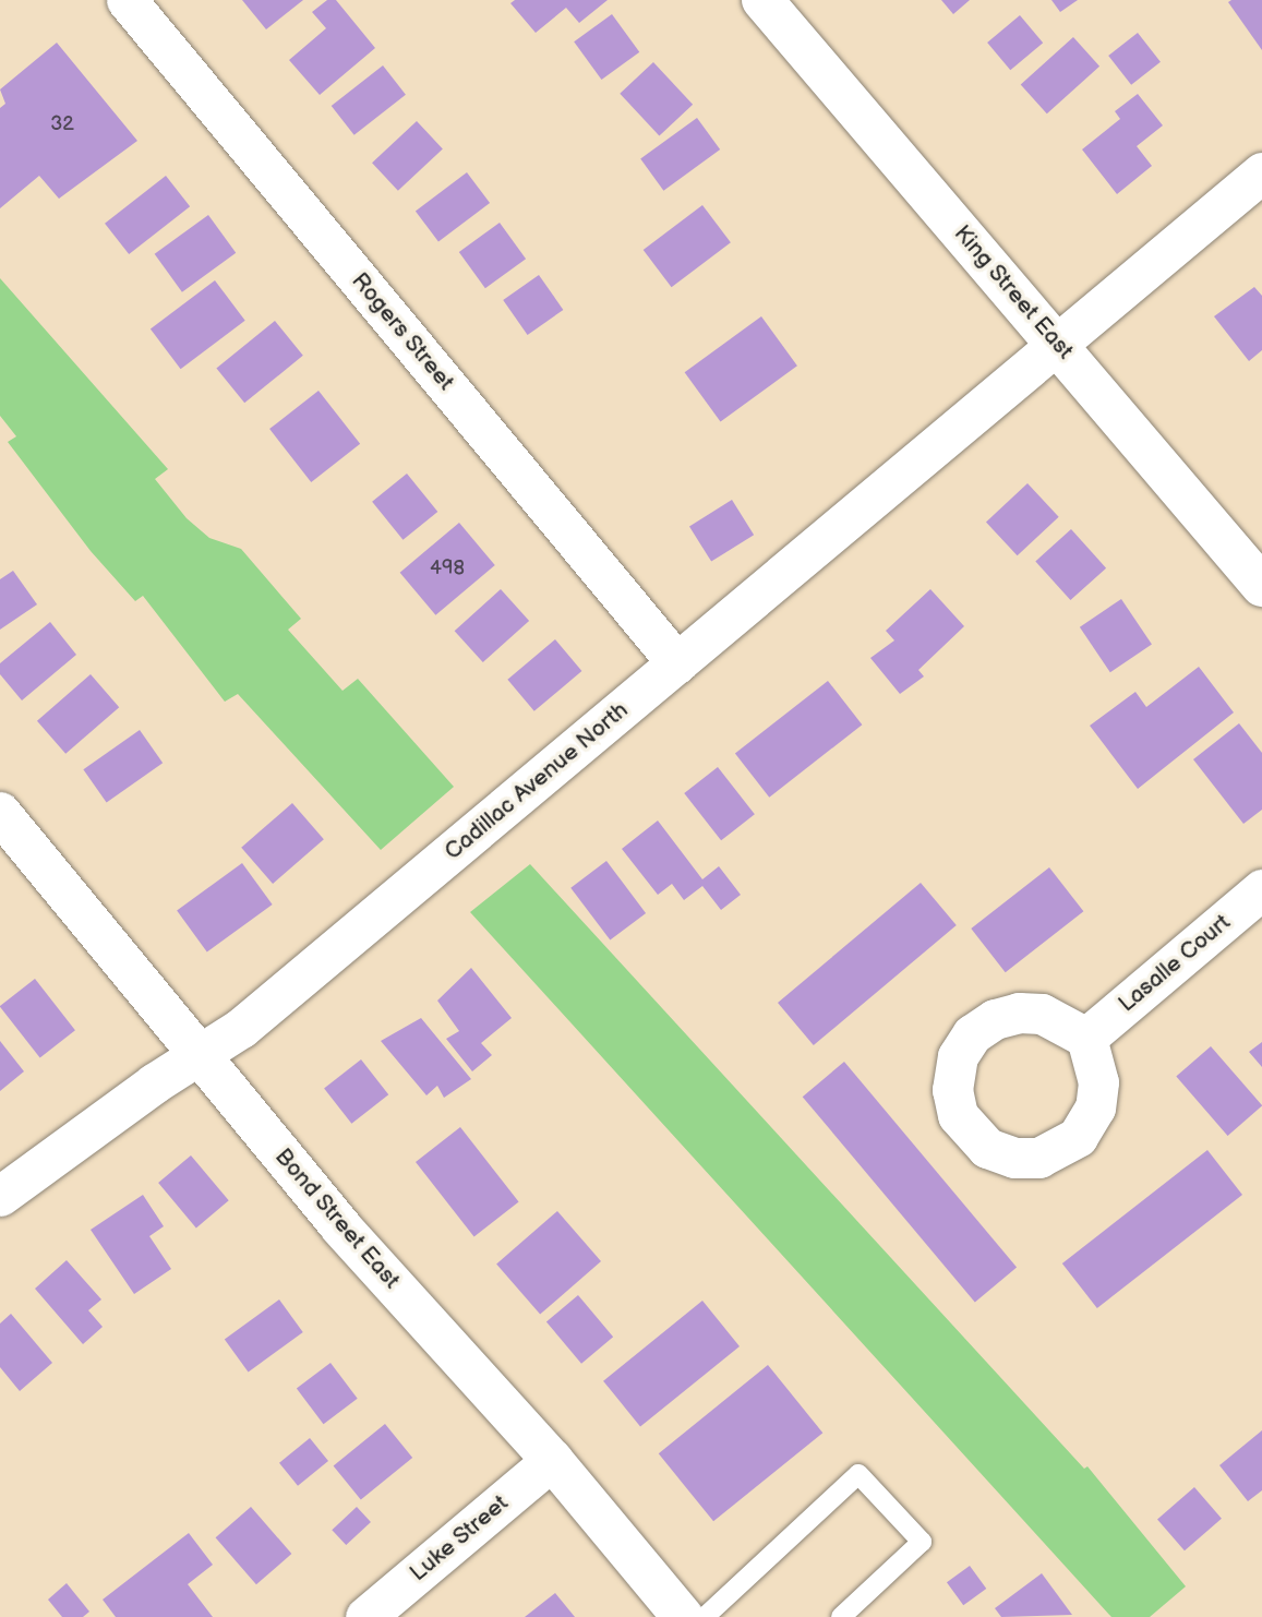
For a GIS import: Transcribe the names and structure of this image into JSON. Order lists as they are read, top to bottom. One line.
{"streets":{"main road":["King Street East","Bond Street East"],"street":["Rogers Street","Cadillac Avenue North","Lasalle Court","Luke Street"]},"crossings":[["King Street East","Cadillac Avenue North"],["Rogers Street","Cadillac Avenue North"],["Cadillac Avenue North","Bond Street East"],["Bond Street East","Luke Street"]],"house_numbers":["32","498"]}
